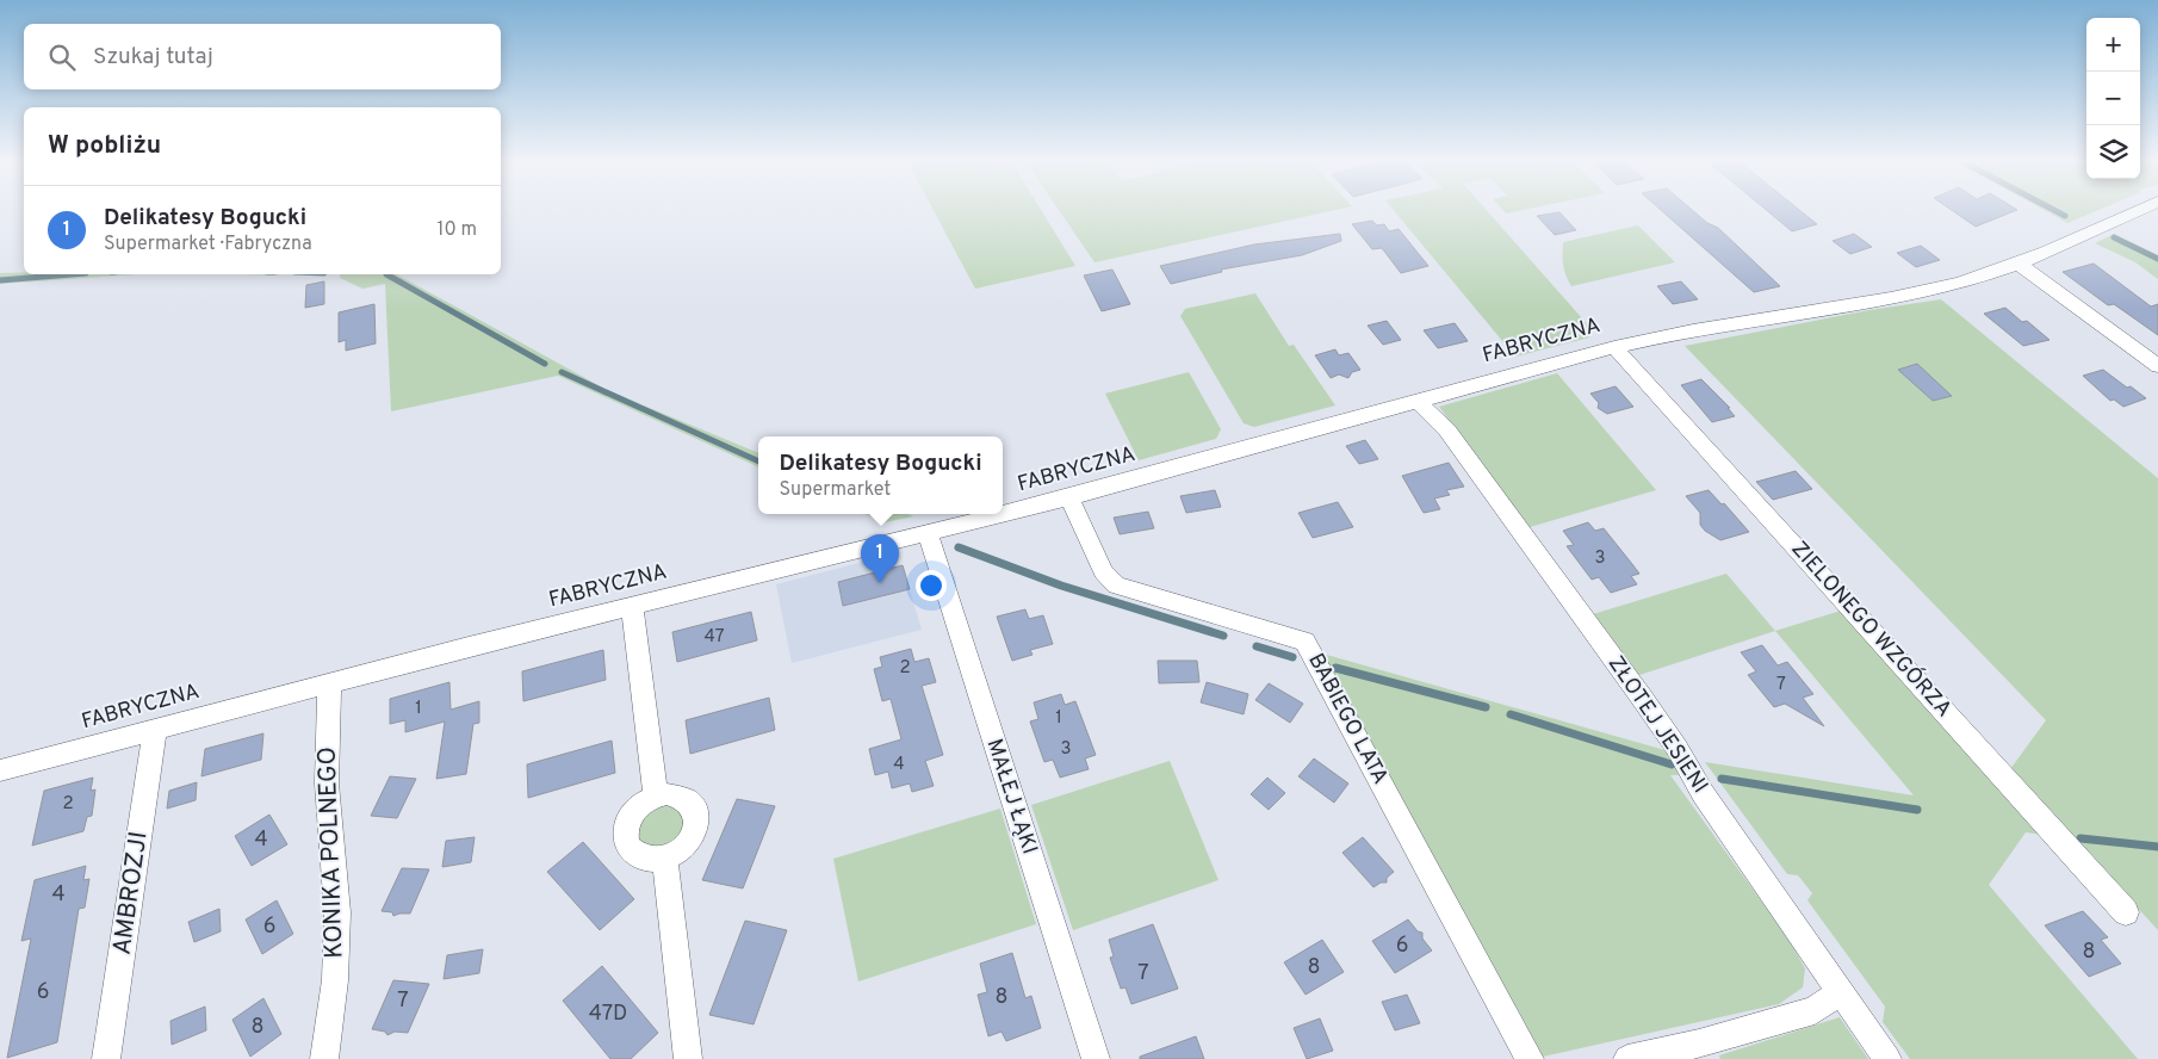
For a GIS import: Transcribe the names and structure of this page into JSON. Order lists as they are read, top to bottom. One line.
{"streets":{"street":["FABRYCZNA","ZIELONEGO WZGÓRZA","BABIEGO LATA","ZŁOTEJ JESIENI","MAŁEJ ŁĄKI","KONIKA POLNEGO","AMBROZJI"]},"crossings":[["FABRYCZNA","ZIELONEGO WZGÓRZA"],["FABRYCZNA","BABIEGO LATA"],["FABRYCZNA","ZŁOTEJ JESIENI"],["FABRYCZNA","MAŁEJ ŁĄKI"],["FABRYCZNA","KONIKA POLNEGO"],["FABRYCZNA","AMBROZJI"]],"house_numbers":["3","47","2","7","1","1","3","4","2","4","4","6","6","8","8","7","6","8","7","47D","8"],"page":{"map_buttons":["+","−"],"search":"Szukaj tutaj","heading":"W pobliżu","list":[{"mark":"1","name":"Delikatesy Bogucki","note":"Supermarket · Fabryczna","value":"10 m"}],"popup":["Delikatesy Bogucki","Supermarket"],"pins":"1"}}
